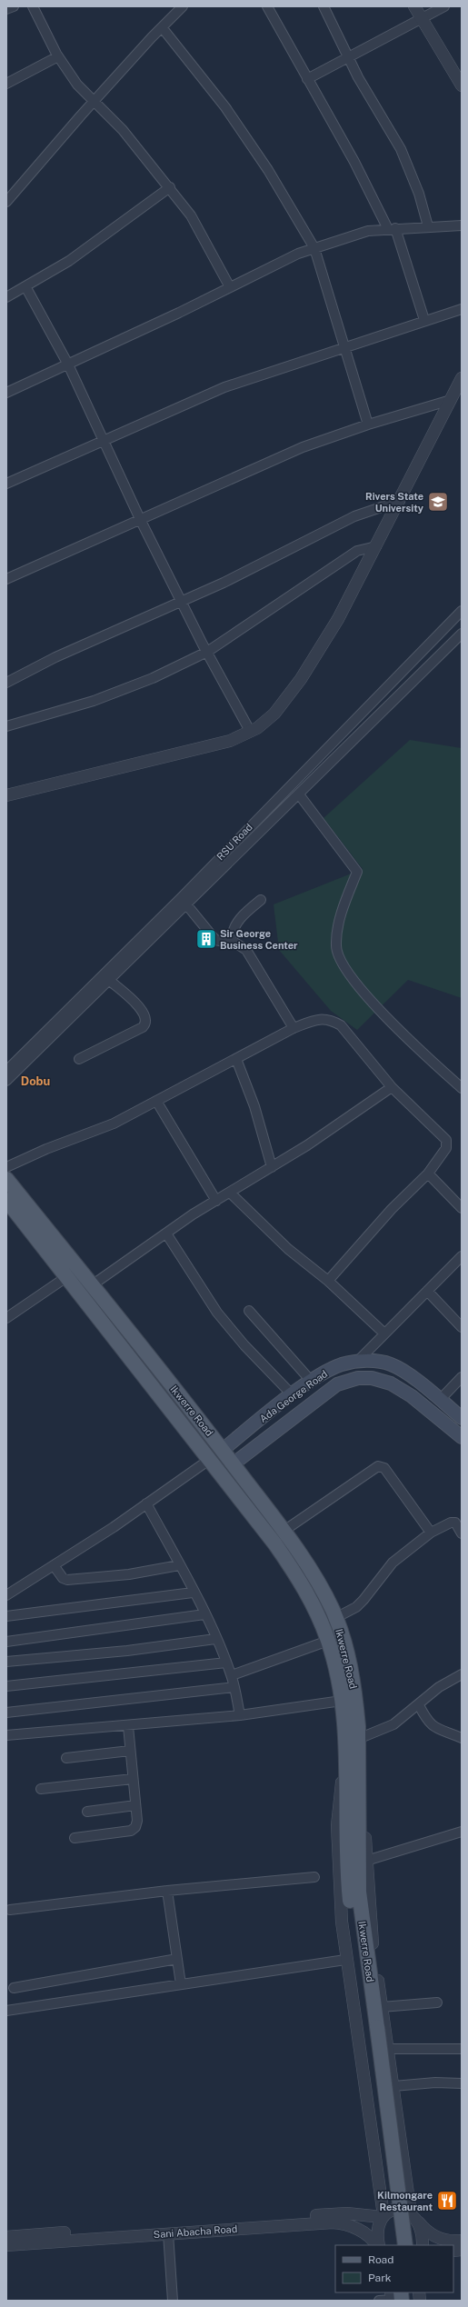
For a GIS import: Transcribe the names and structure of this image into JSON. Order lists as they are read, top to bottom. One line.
{"streets":{"main road":["Ada George Road","Ikwerre Road"],"street":["RSU Road","Sani Abacha Road"]},"crossings":[["Ada George Road","Ikwerre Road"]],"districts":["Dobu"],"places":{"school or university":["Rivers State University"],"building":["Sir George Business Center"],"restaurant":["Kilmongare Restaurant"]},"legend":["Road","Park"]}
